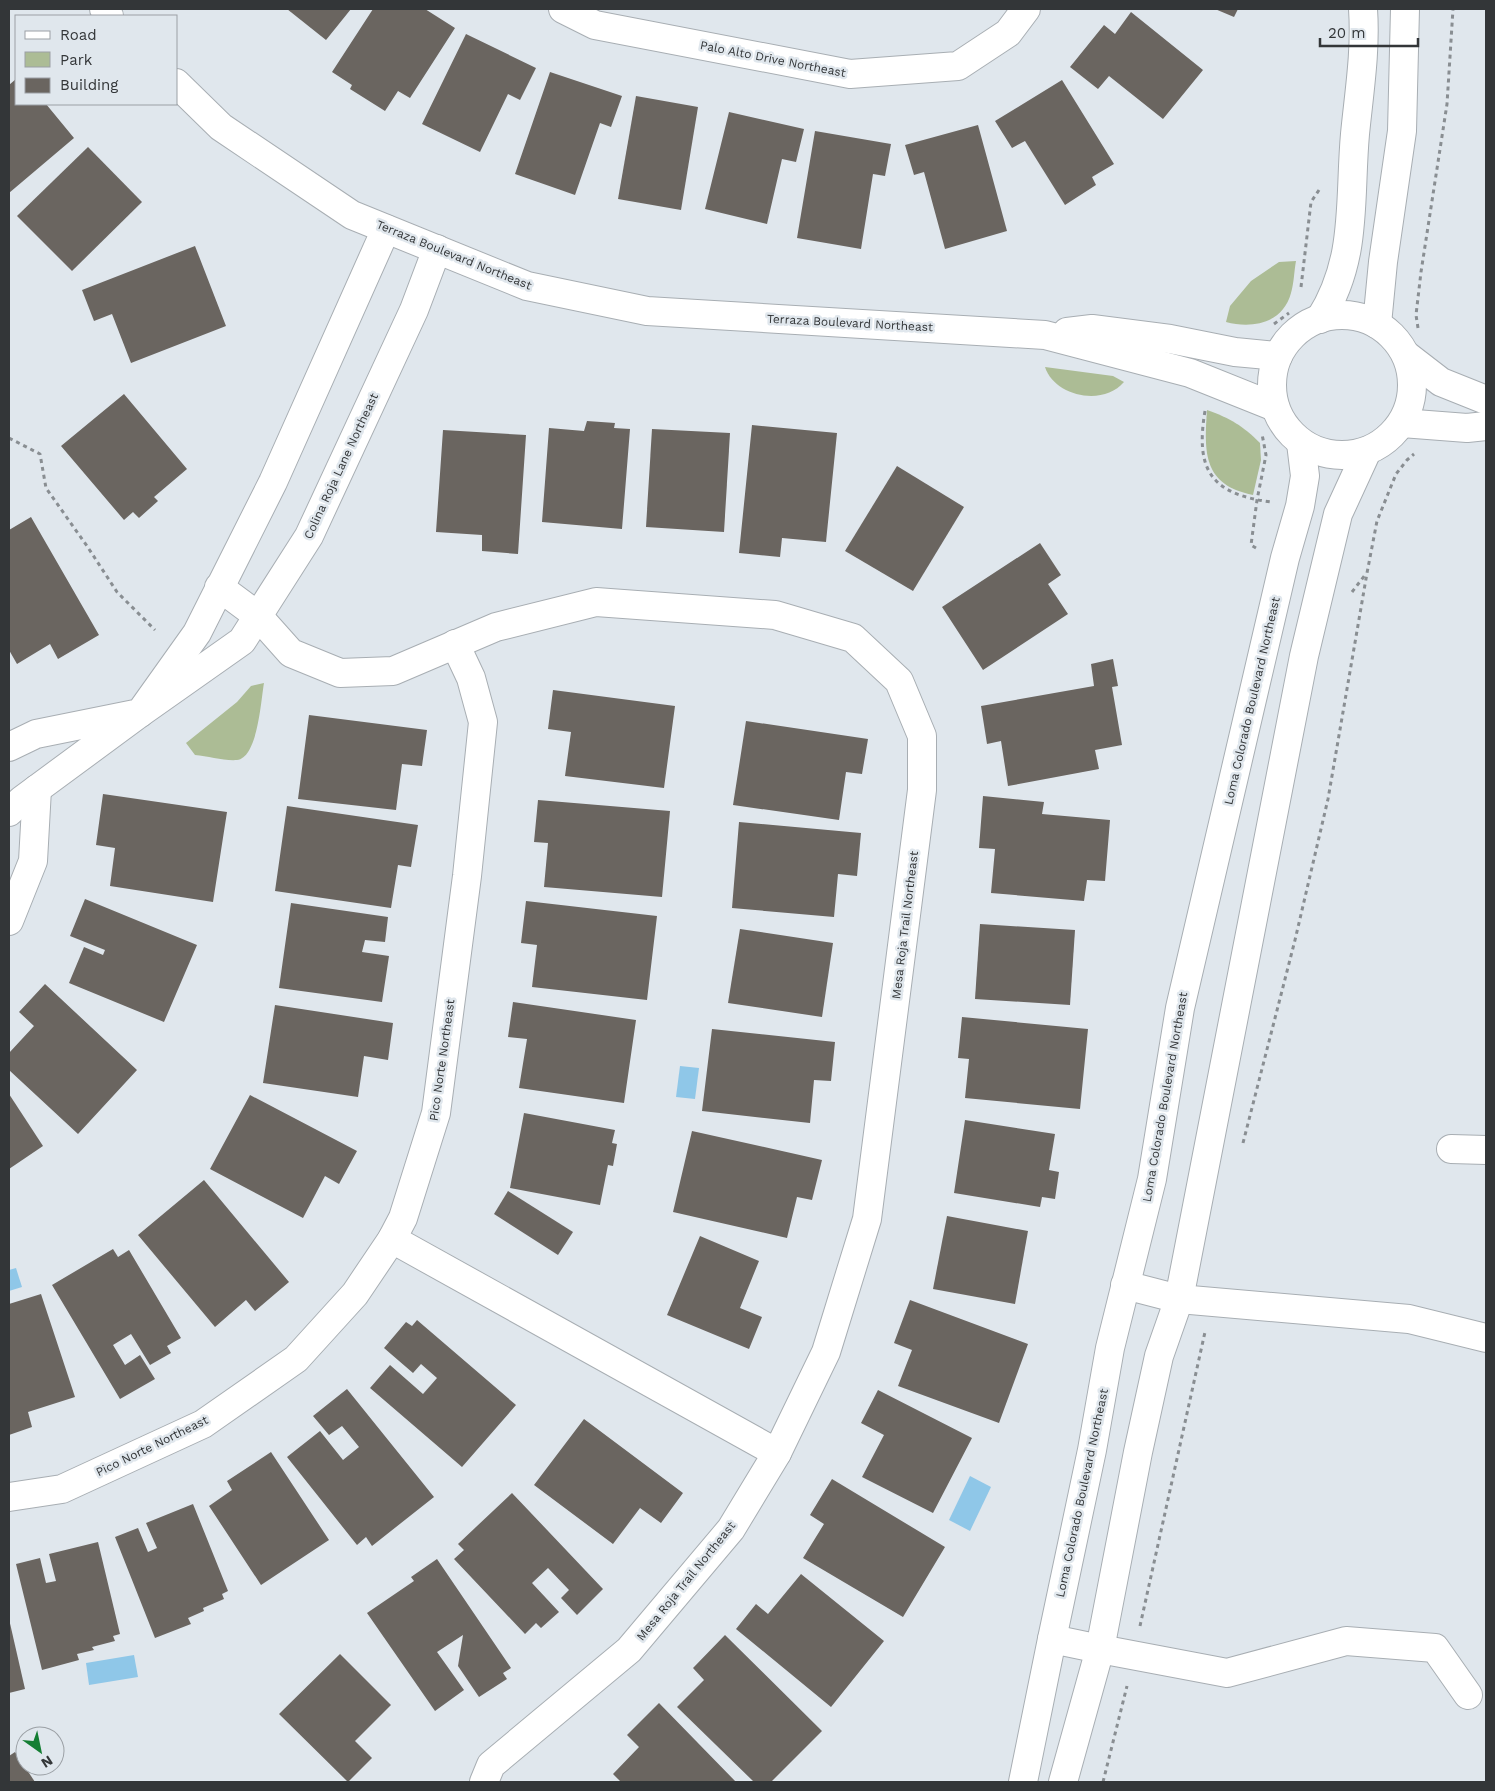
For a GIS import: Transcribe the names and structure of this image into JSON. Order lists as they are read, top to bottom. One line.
{"streets":{"street":["Palo Alto Drive Northeast","Terraza Boulevard Northeast","Colina Roja Lane Northeast","Loma Colorado Boulevard Northeast","Mesa Roja Trail Northeast","Pico Norte Northeast"]},"crossings":[["Terraza Boulevard Northeast","Colina Roja Lane Northeast"],["Terraza Boulevard Northeast","Loma Colorado Boulevard Northeast"],["Colina Roja Lane Northeast","Mesa Roja Trail Northeast"],["Mesa Roja Trail Northeast","Pico Norte Northeast"]],"legend":["Road","Park","Building"],"scale_bar":"20 m","north":"bottom right"}
